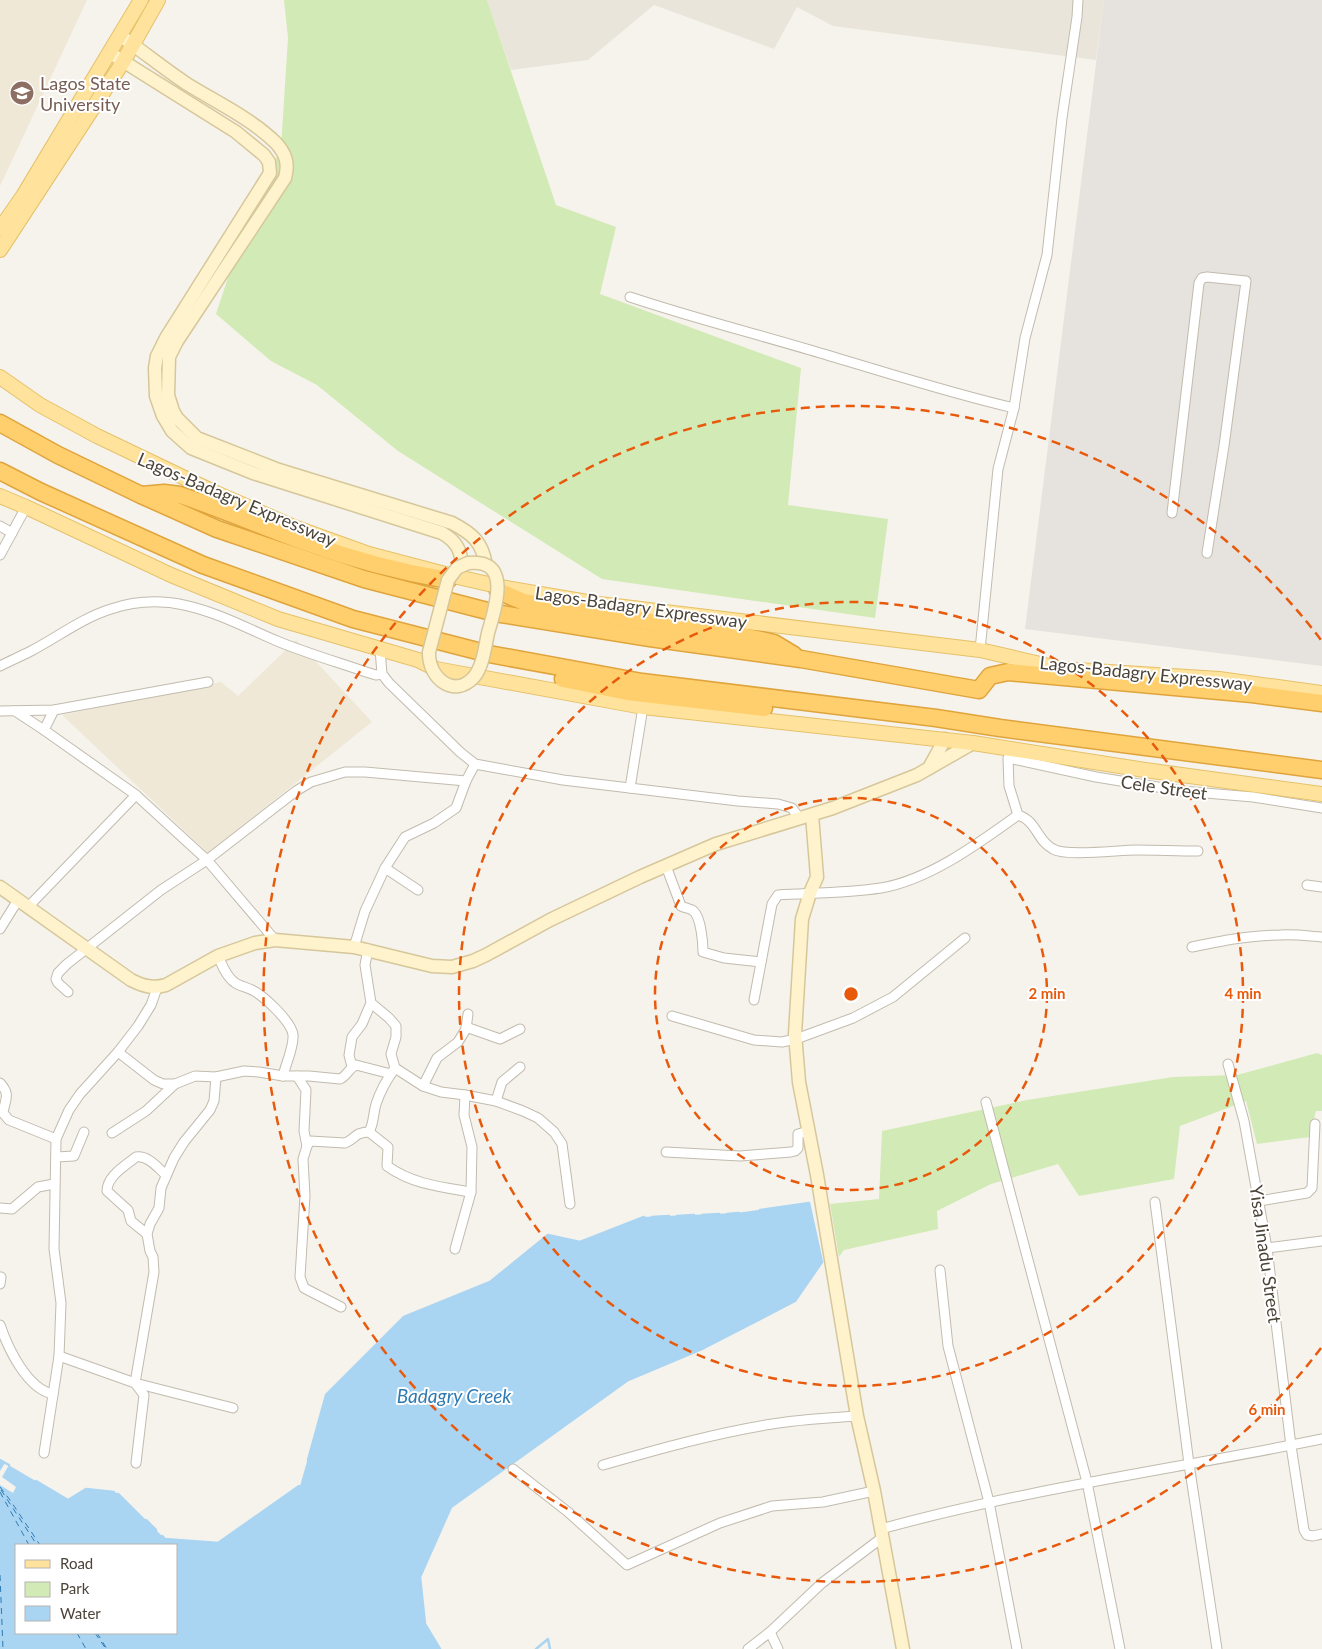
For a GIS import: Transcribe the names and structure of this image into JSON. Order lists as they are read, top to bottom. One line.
{"streets":{"highway":["Lagos-Badagry Expressway"],"street":["Cele Street","Yisa Jinadu Street"]},"water":["Badagry Creek"],"places":{"school or university":["Lagos State University"]},"legend":["Road","Park","Water"],"rings":["2 min","4 min","6 min"]}
